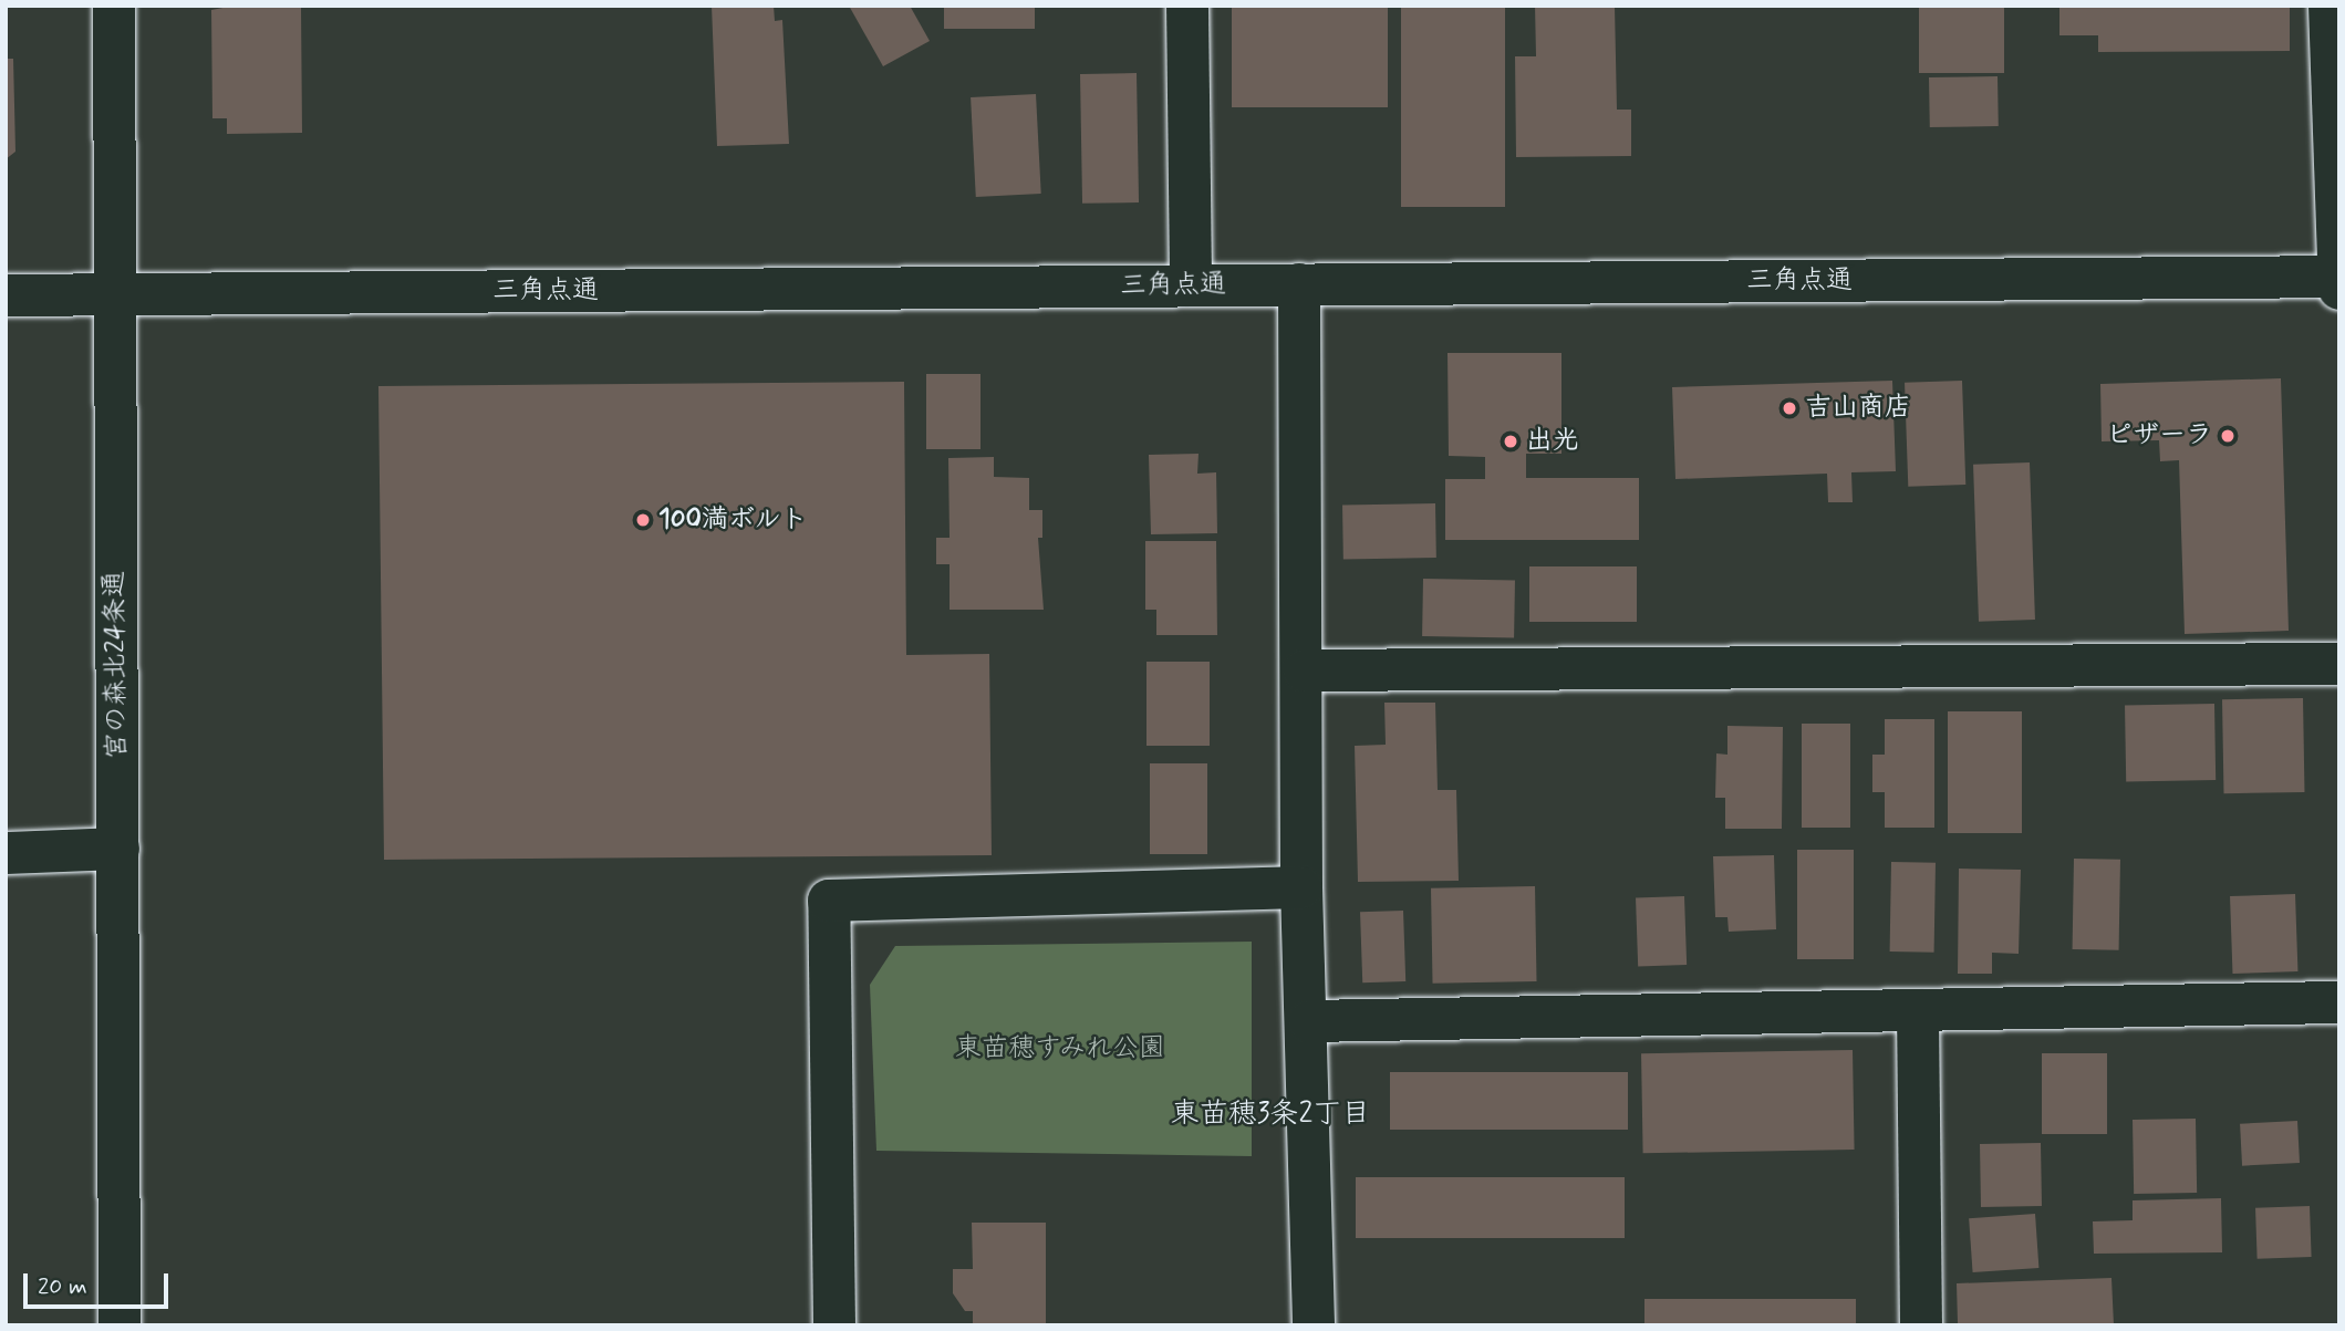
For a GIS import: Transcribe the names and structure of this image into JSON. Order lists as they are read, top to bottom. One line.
{"streets":{"street":["三角点通","宮の森北24条通"]},"crossings":[["三角点通","宮の森北24条通"]],"districts":["東苗穂3条2丁目"],"parks":["東苗穂すみれ公園"],"places":["吉山商店","ピザーラ","出光","100満ボルト"],"scale_bar":"20 m"}
